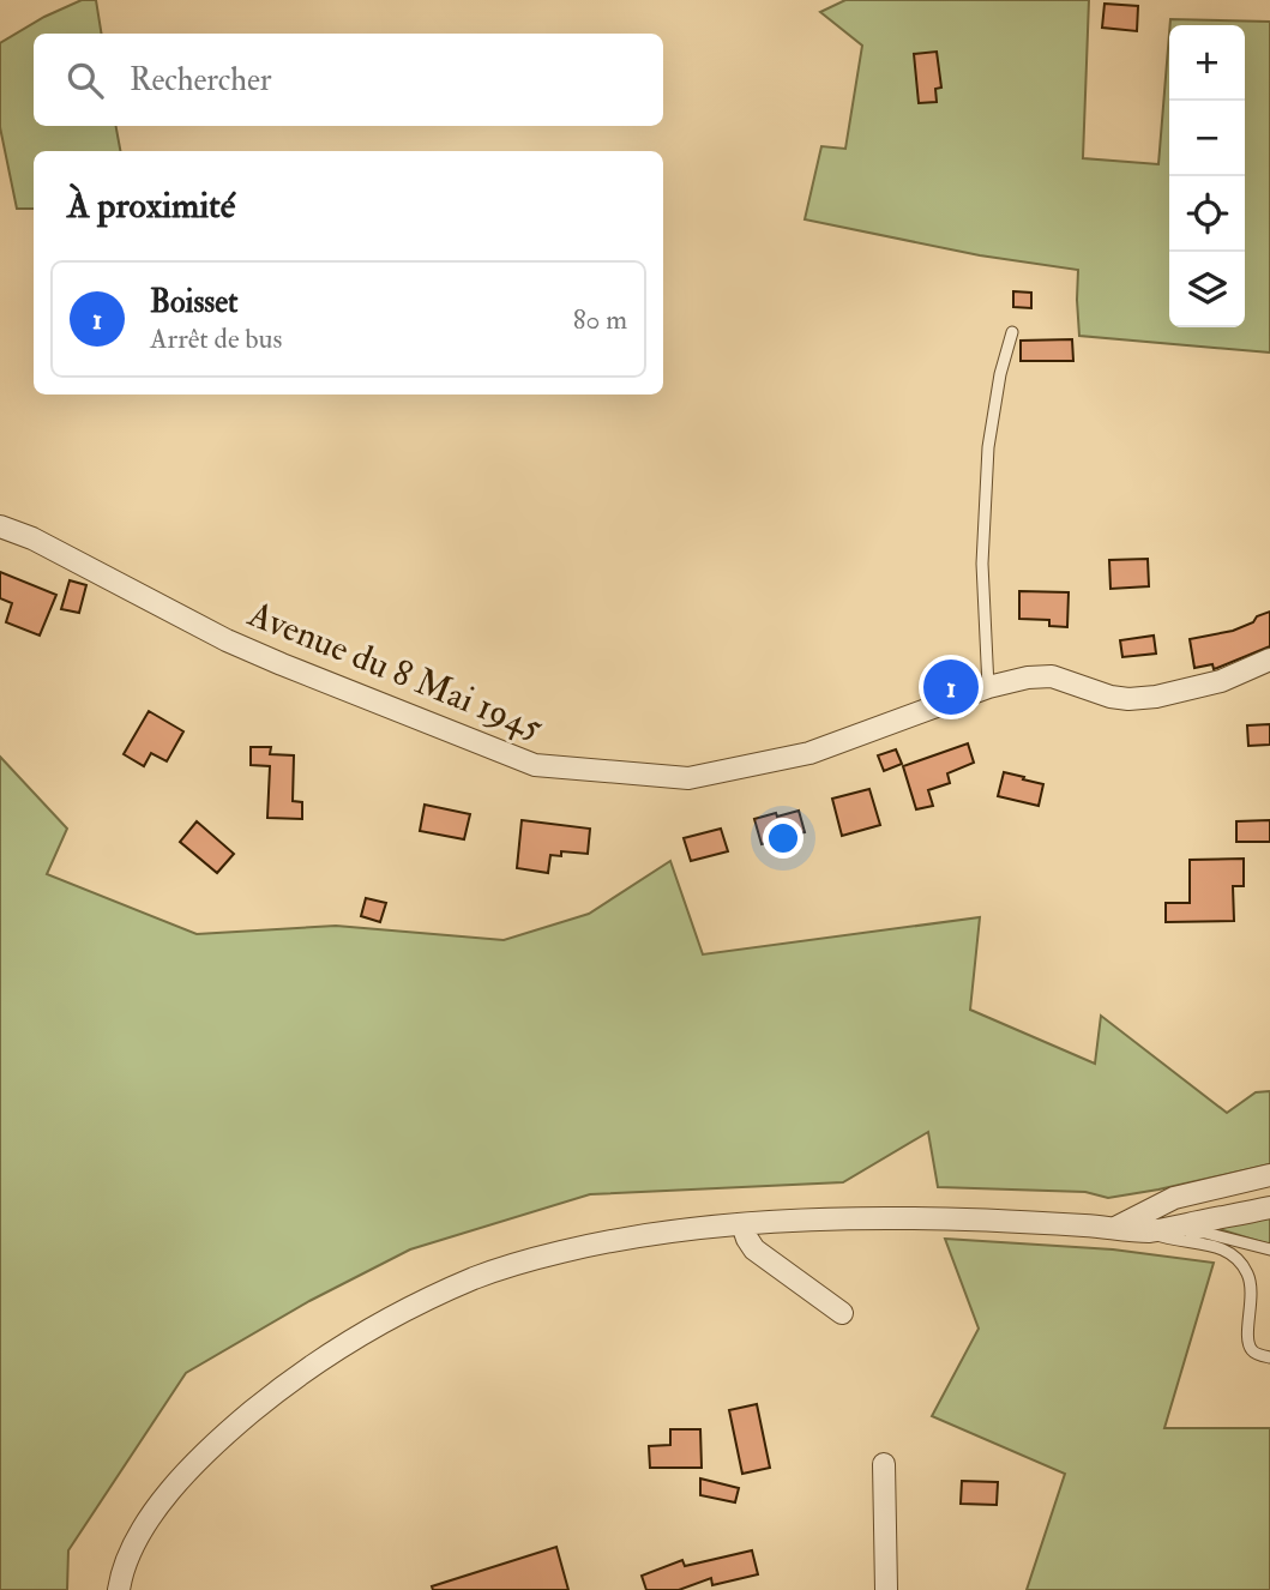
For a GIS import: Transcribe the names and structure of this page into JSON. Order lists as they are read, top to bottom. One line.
{"streets":{"street":["Avenue du 8 Mai 1945"]},"page":{"map_buttons":["+","−"],"search":"Rechercher","heading":"À proximité","list":[{"mark":"1","name":"Boisset","note":"Arrêt de bus","value":"80 m"}],"pins":"1"}}
